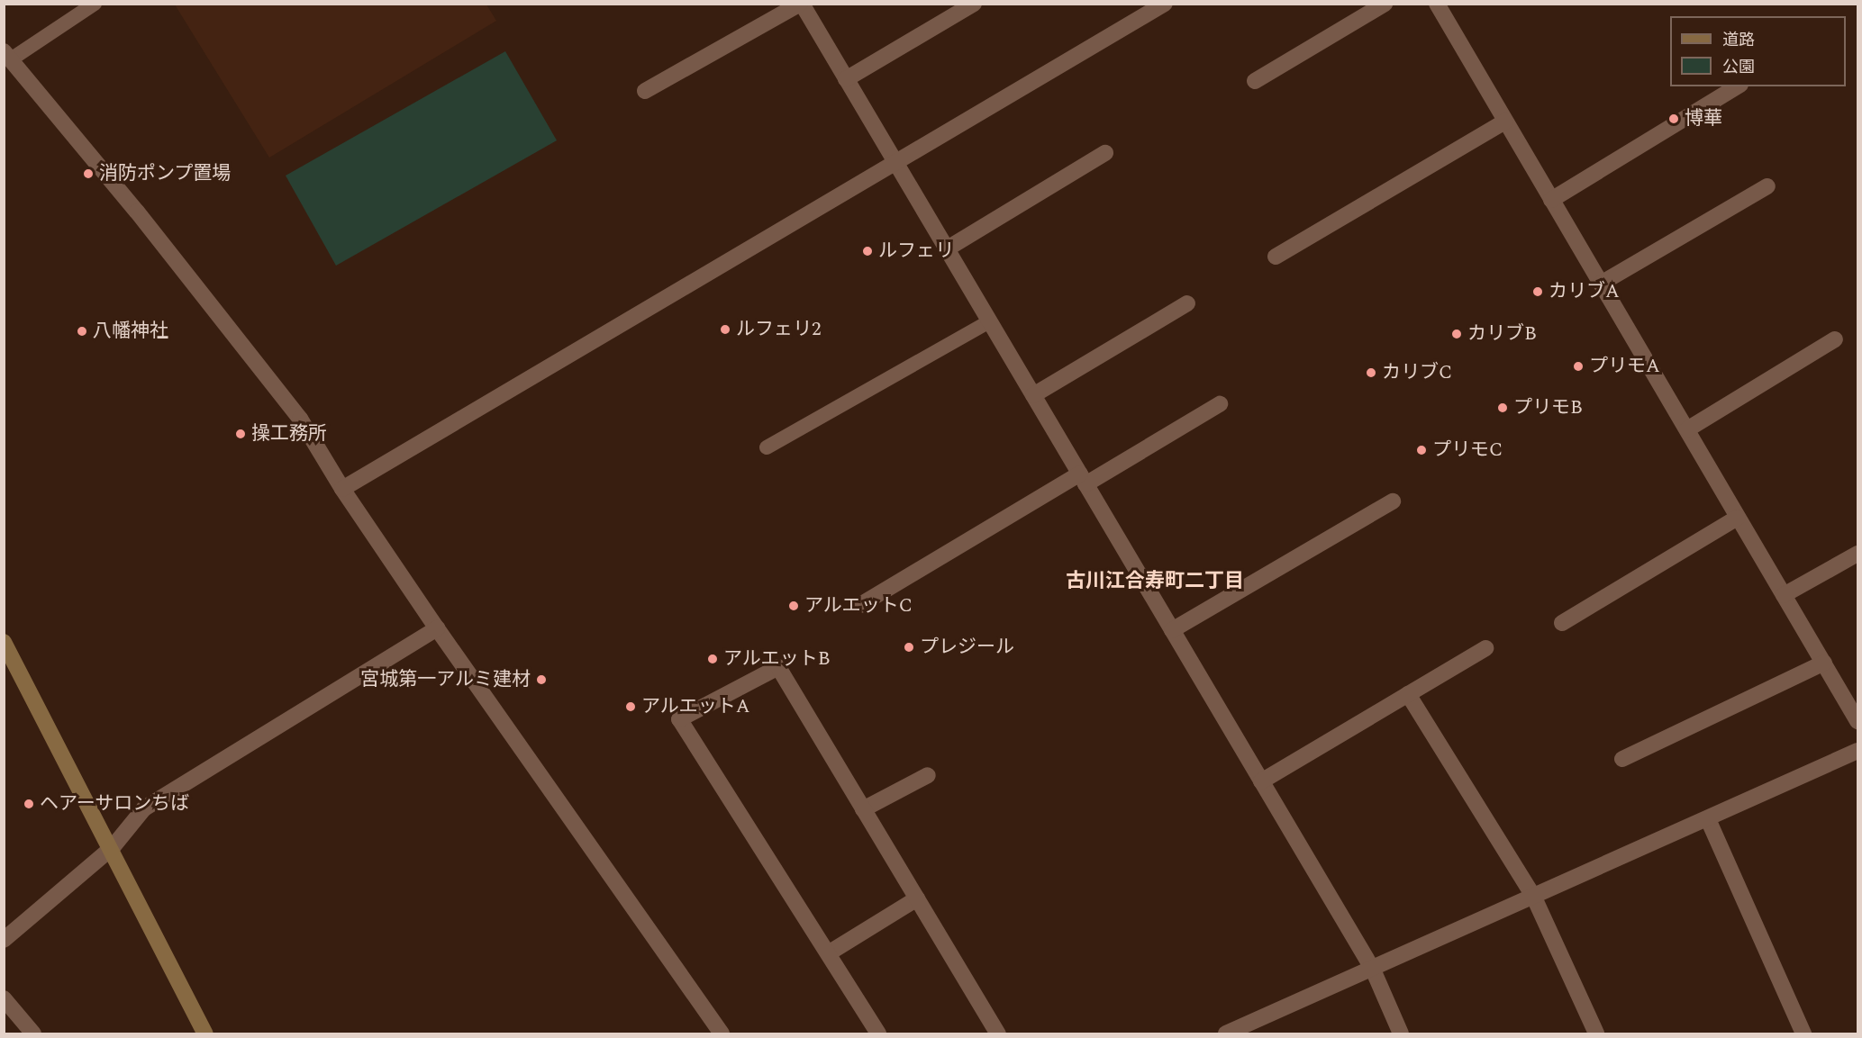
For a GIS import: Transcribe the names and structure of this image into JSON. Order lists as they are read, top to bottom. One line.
{"districts":["古川江合寿町二丁目"],"places":["博華","消防ポンプ置場","ルフェリ","カリブA","ルフェリ2","八幡神社","カリブB","プリモA","カリブC","プリモB","操工務所","プリモC","アルエットC","プレジール","アルエットB","宮城第一アルミ建材","アルエットA","ヘアーサロンちば"],"legend":["道路","公園"]}
